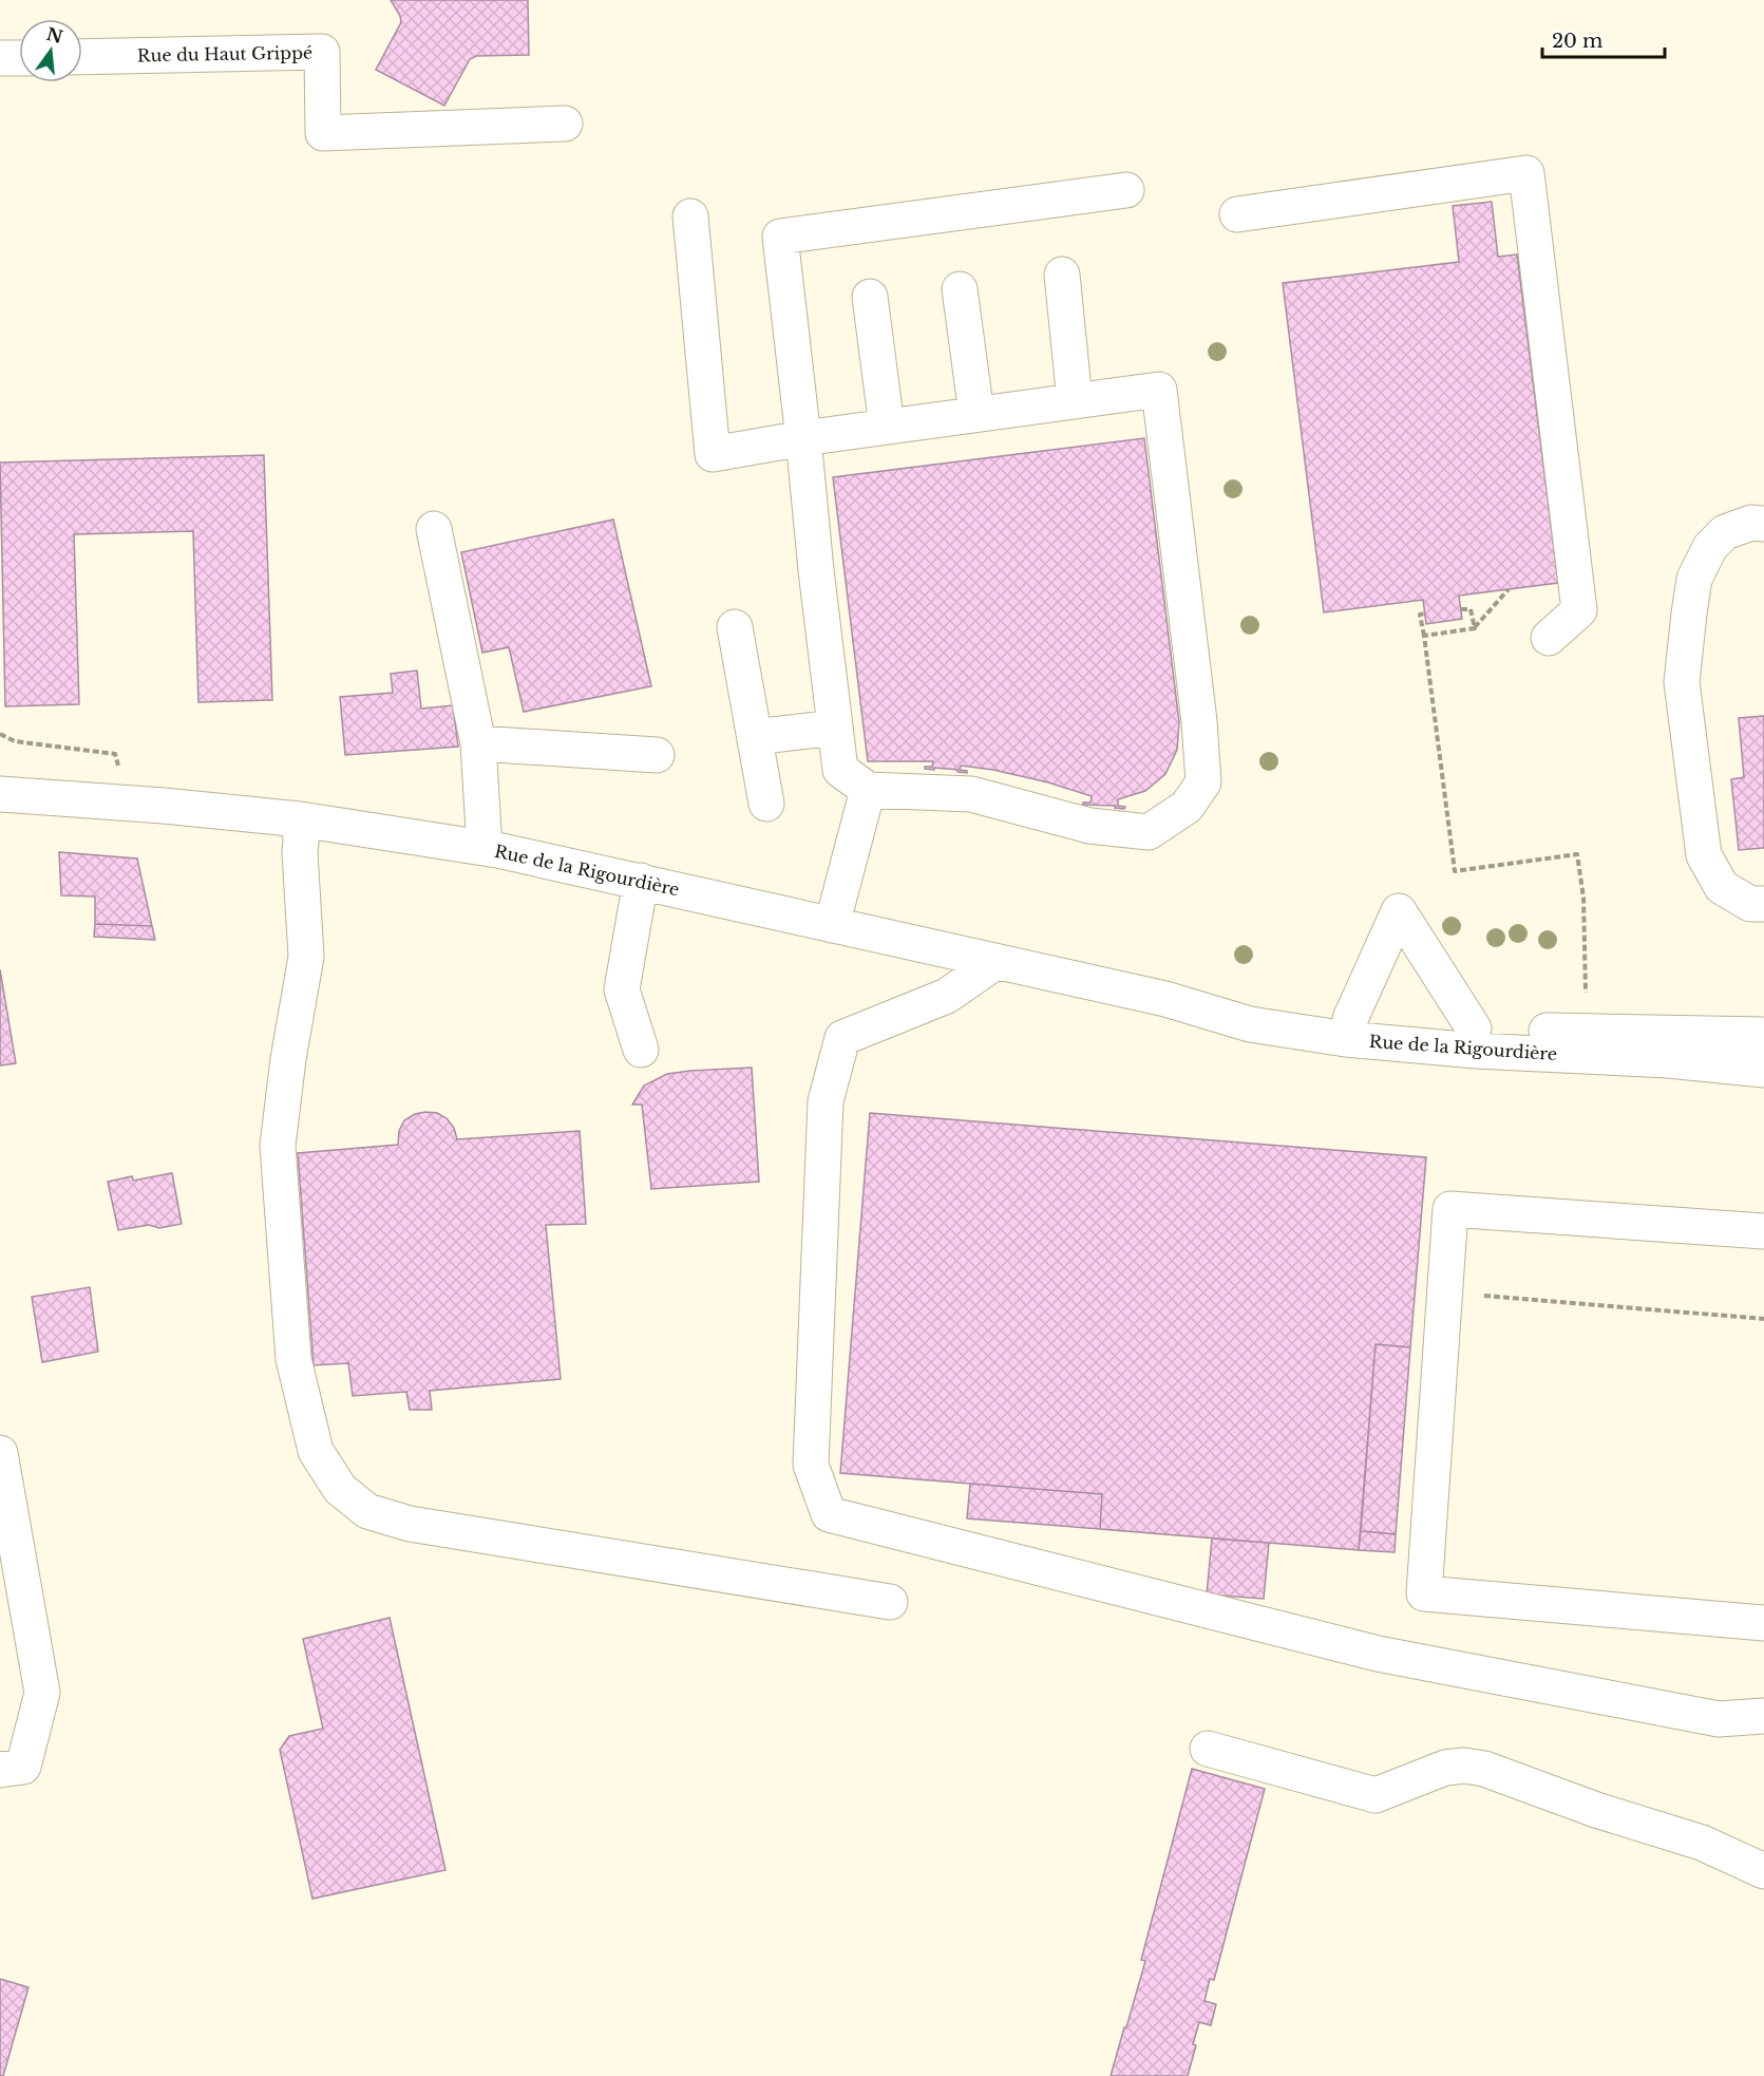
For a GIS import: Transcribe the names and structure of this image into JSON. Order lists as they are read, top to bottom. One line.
{"streets":{"street":["Rue du Haut Grippé","Rue de la Rigourdière"]},"scale_bar":"20 m","north":"top"}
